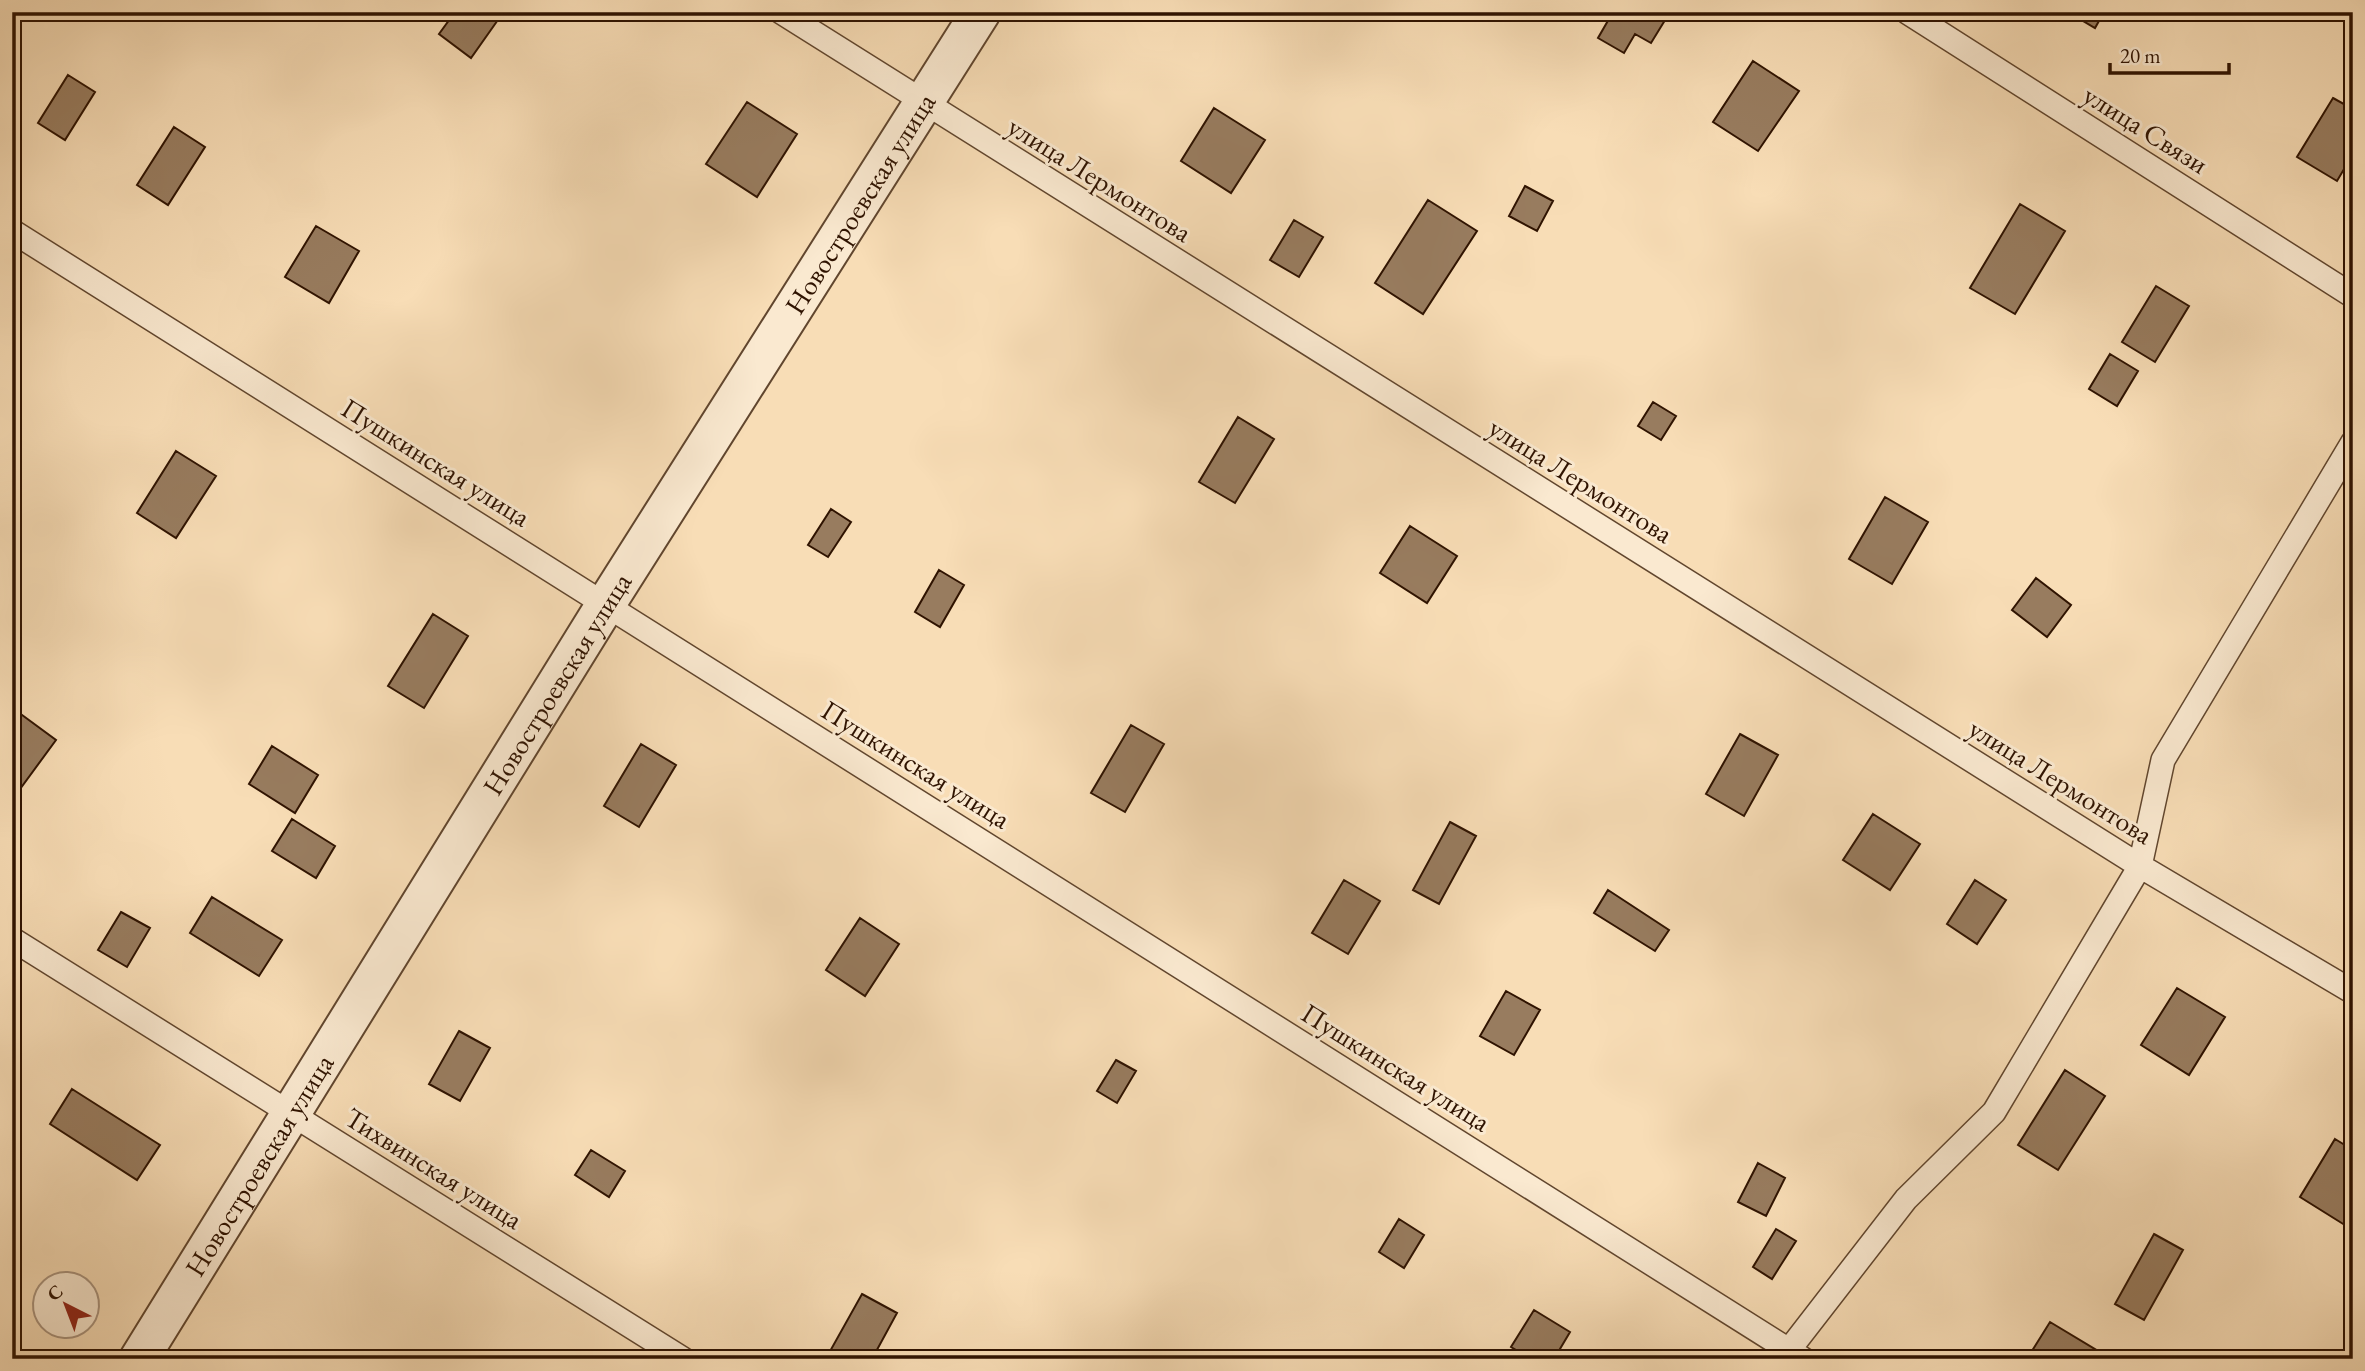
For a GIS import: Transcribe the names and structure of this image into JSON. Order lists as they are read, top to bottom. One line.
{"streets":{"street":["Новостроевская улица"],"lane":["улица Связи","улица Лермонтова","Пушкинская улица","Тихвинская улица"]},"crossings":[["улица Лермонтова","Новостроевская улица"],["Новостроевская улица","Пушкинская улица"],["Новостроевская улица","Тихвинская улица"]],"scale_bar":"20 m","north":"top left"}
